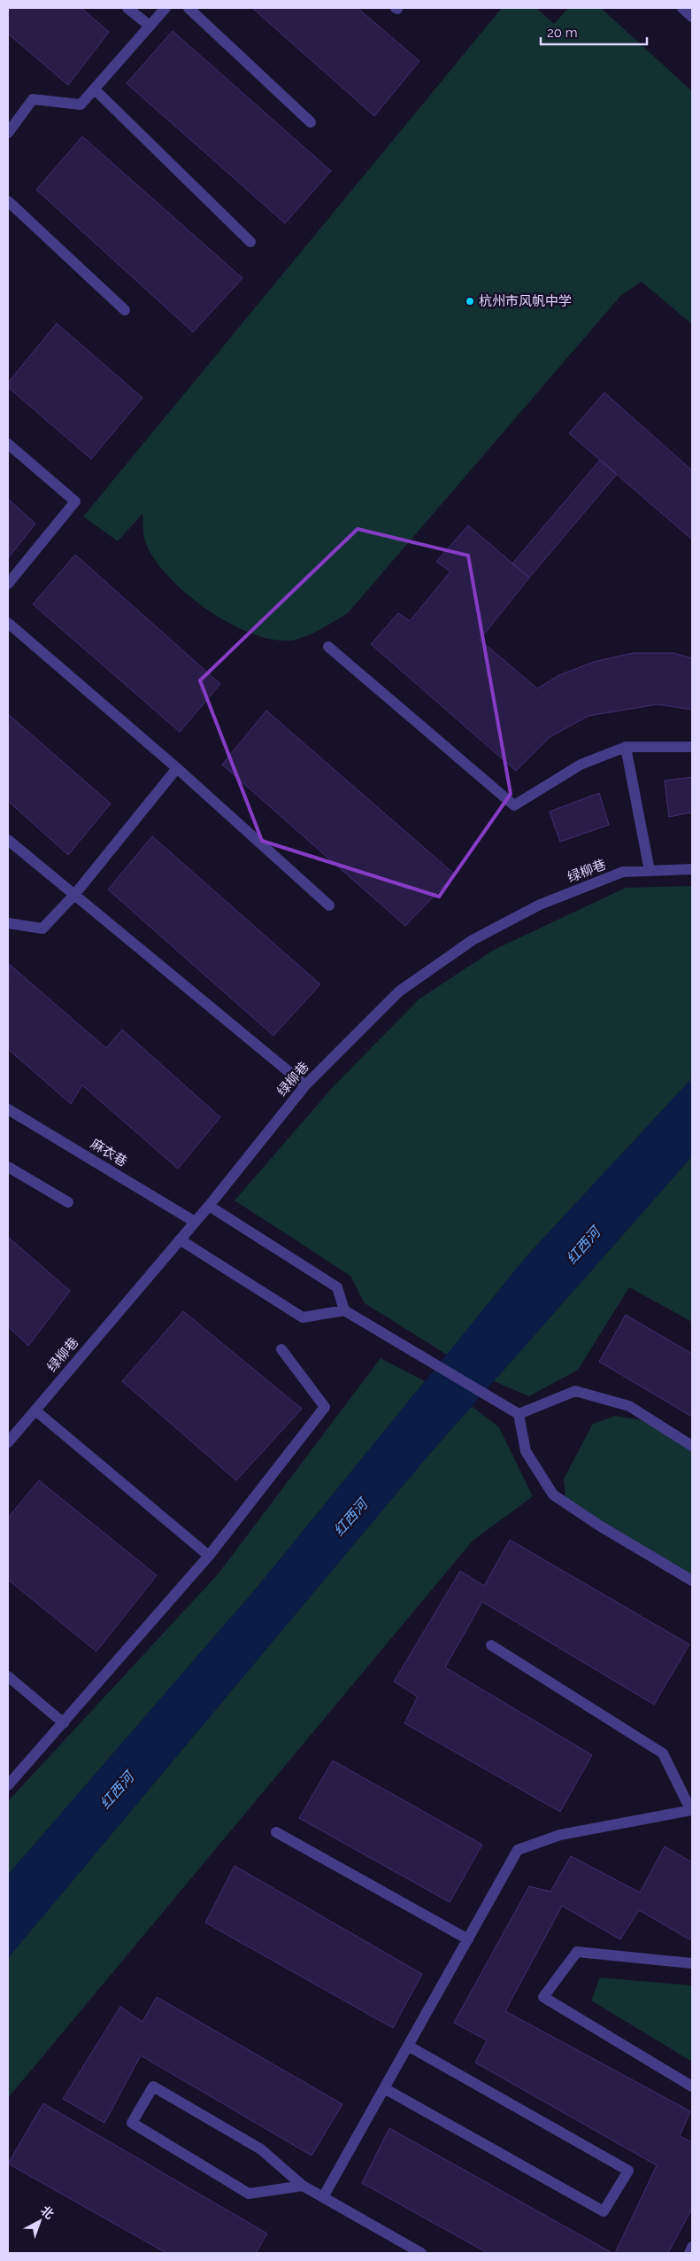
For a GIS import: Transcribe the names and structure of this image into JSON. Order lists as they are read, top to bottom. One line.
{"streets":{"street":["绿柳巷","麻衣巷"]},"crossings":[["绿柳巷","麻衣巷"]],"water":["红西河"],"places":["杭州市风帆中学"],"scale_bar":"20 m","north":"top right"}
